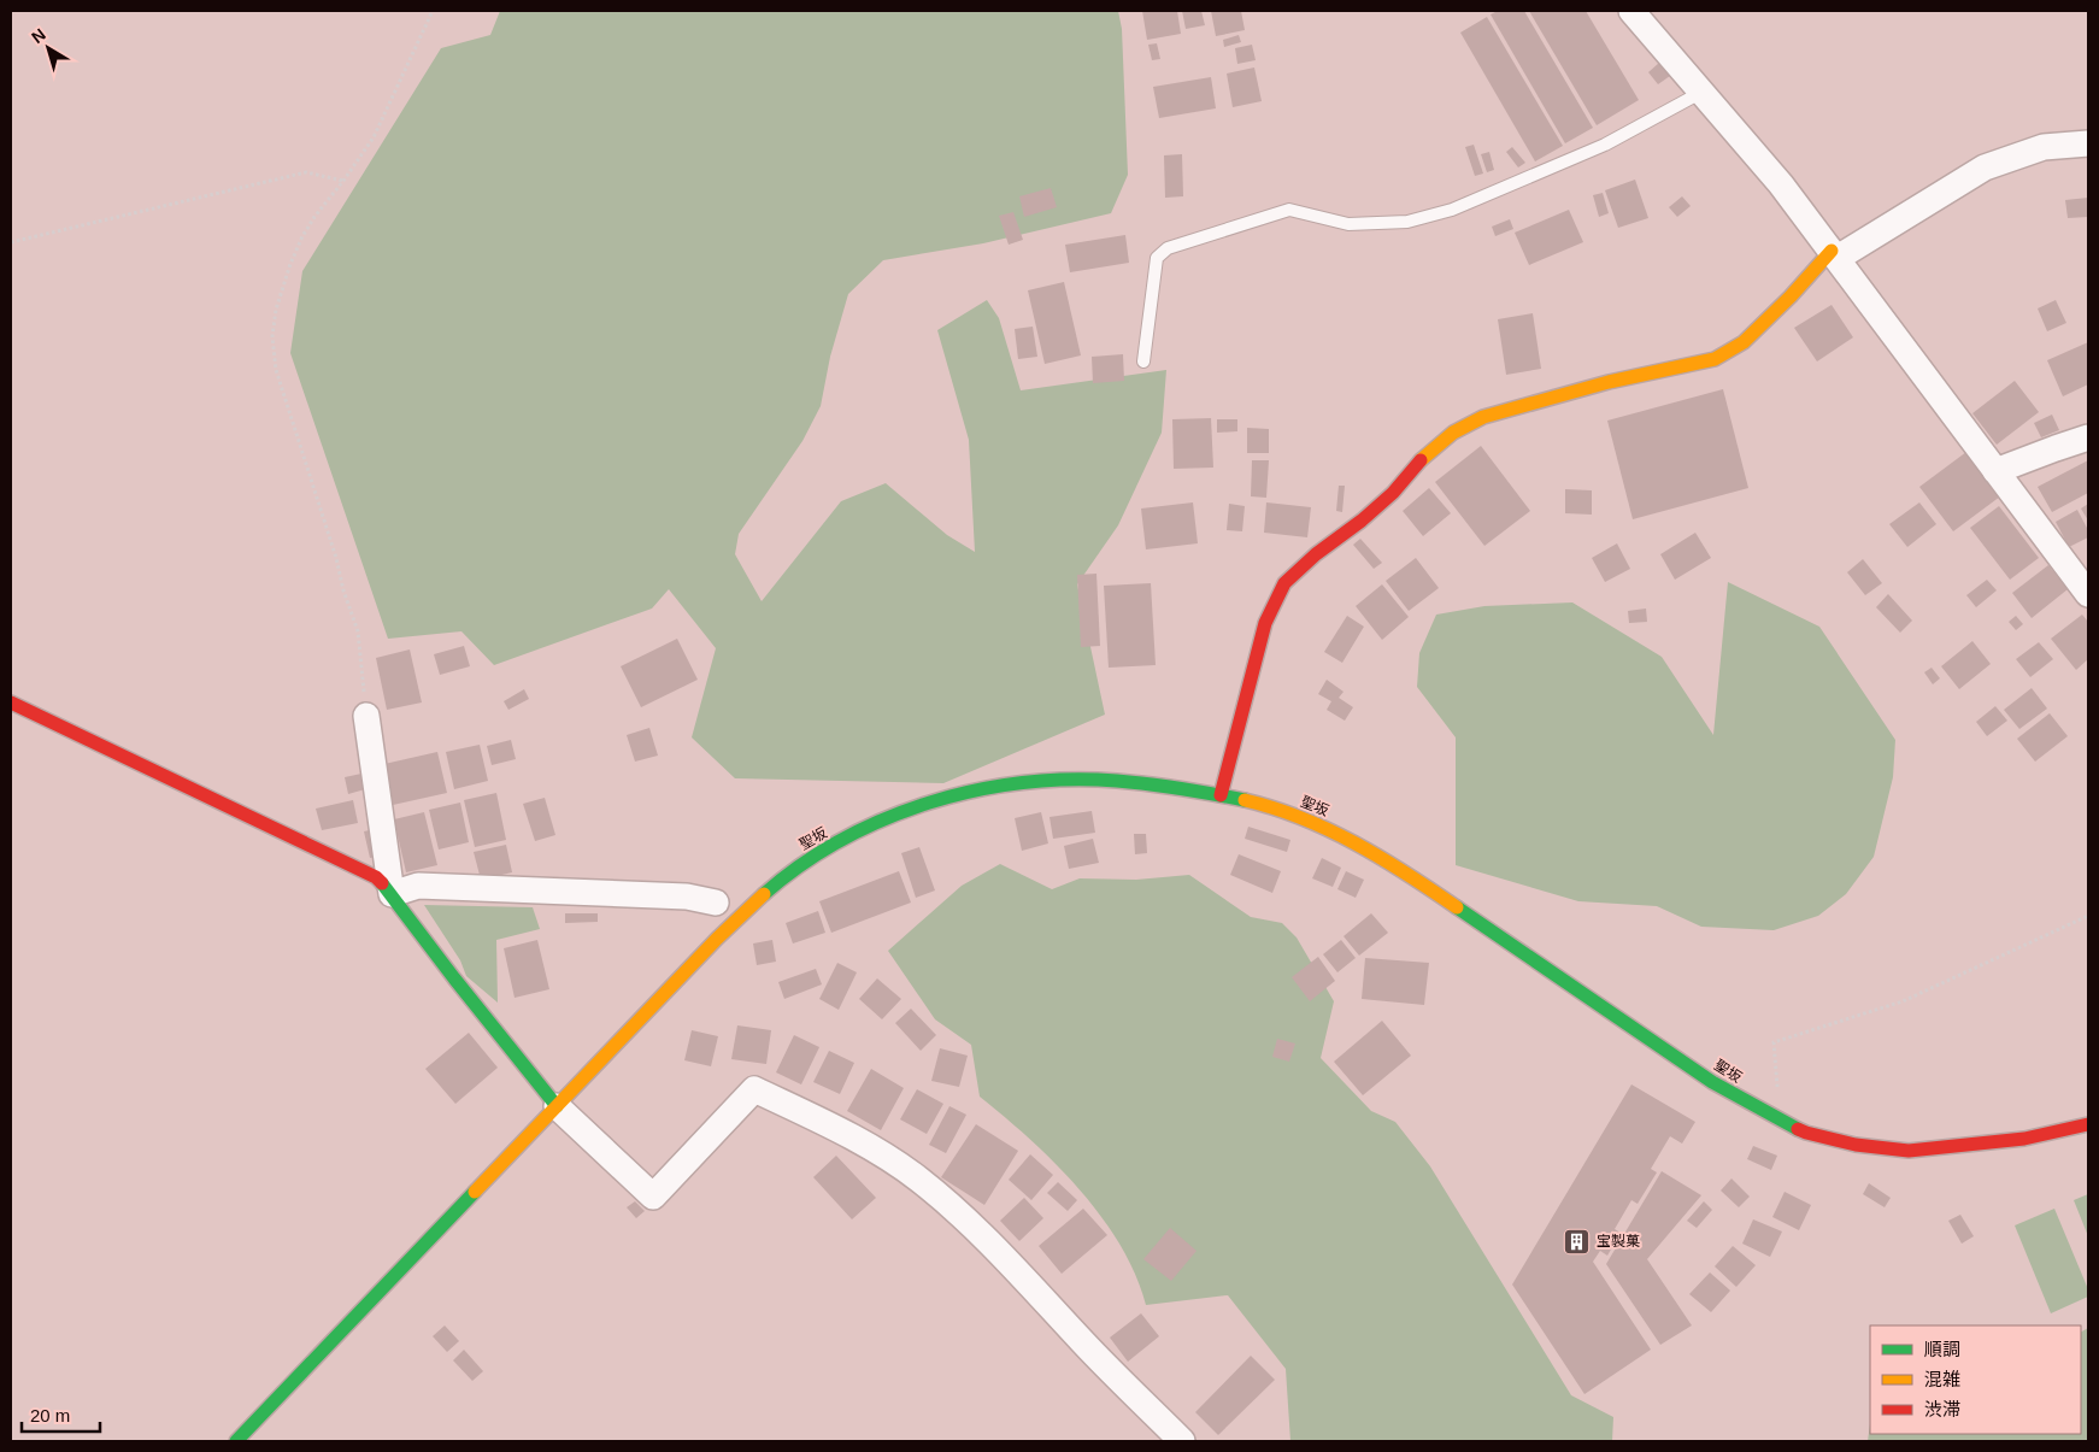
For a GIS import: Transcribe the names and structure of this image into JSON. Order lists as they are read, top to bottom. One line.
{"streets":{"street":["聖坂"]},"places":{"building":["宝製菓"]},"legend":["順調","混雑","渋滞"],"scale_bar":"20 m","north":"top left"}
